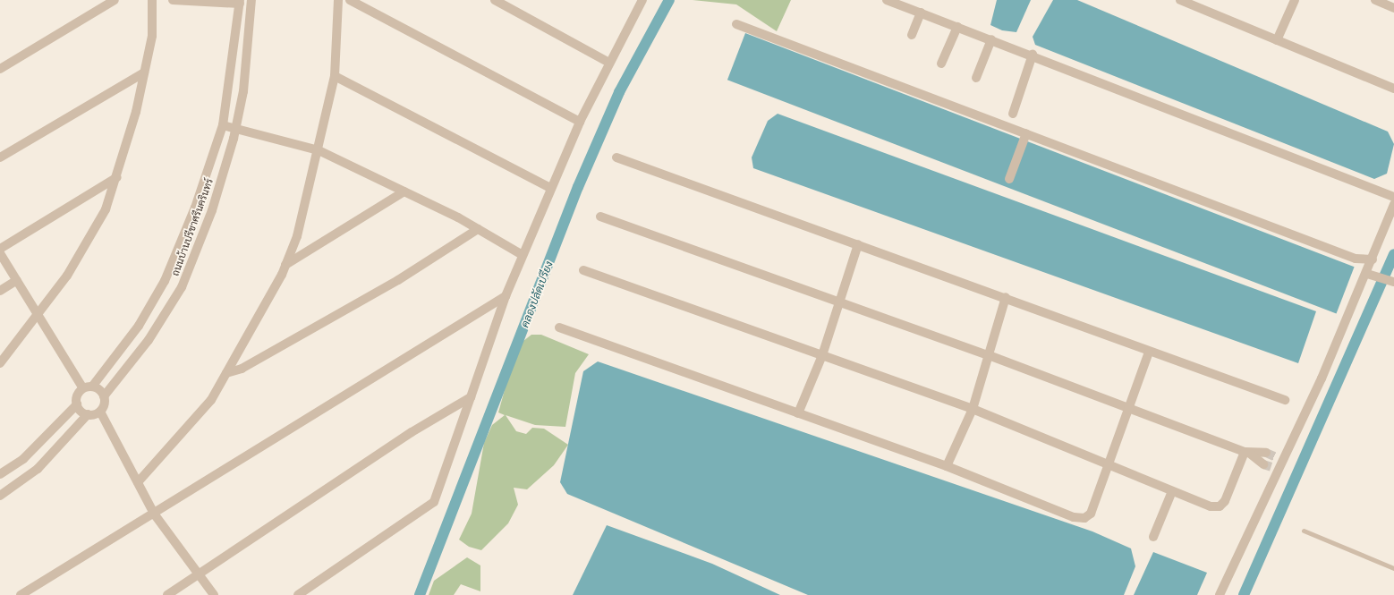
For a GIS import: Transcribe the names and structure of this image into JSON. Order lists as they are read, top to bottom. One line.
{"streets":{"street":["ถนนบ้านปรีชาศรีนครินทร์"]},"water":["คลองปลัดเปรียง"]}
